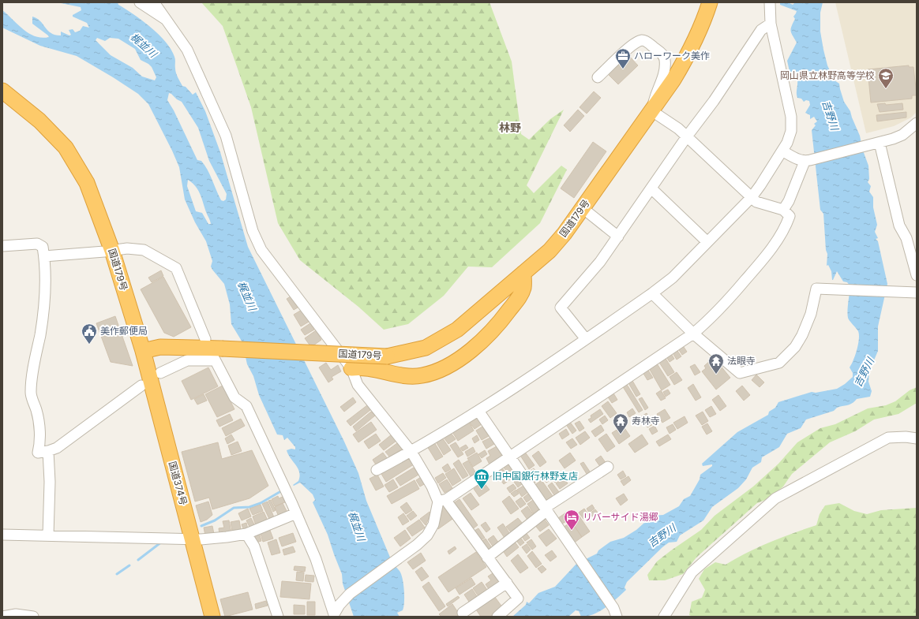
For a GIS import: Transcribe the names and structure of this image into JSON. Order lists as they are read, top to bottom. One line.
{"streets":{"highway":["国道179号","国道374号"]},"crossings":[["国道179号","国道374号"]],"districts":["林野"],"water":["梶並川","吉野川"],"places":{"office":["ハローワーク美作"],"school or university":["岡山県立林野高等学校"],"public building":["美作郵便局"],"temple":["法眼寺","寿林寺"],"museum":["旧中国銀行林野支店"],"hotel":["リバーサイド湯郷"]}}
